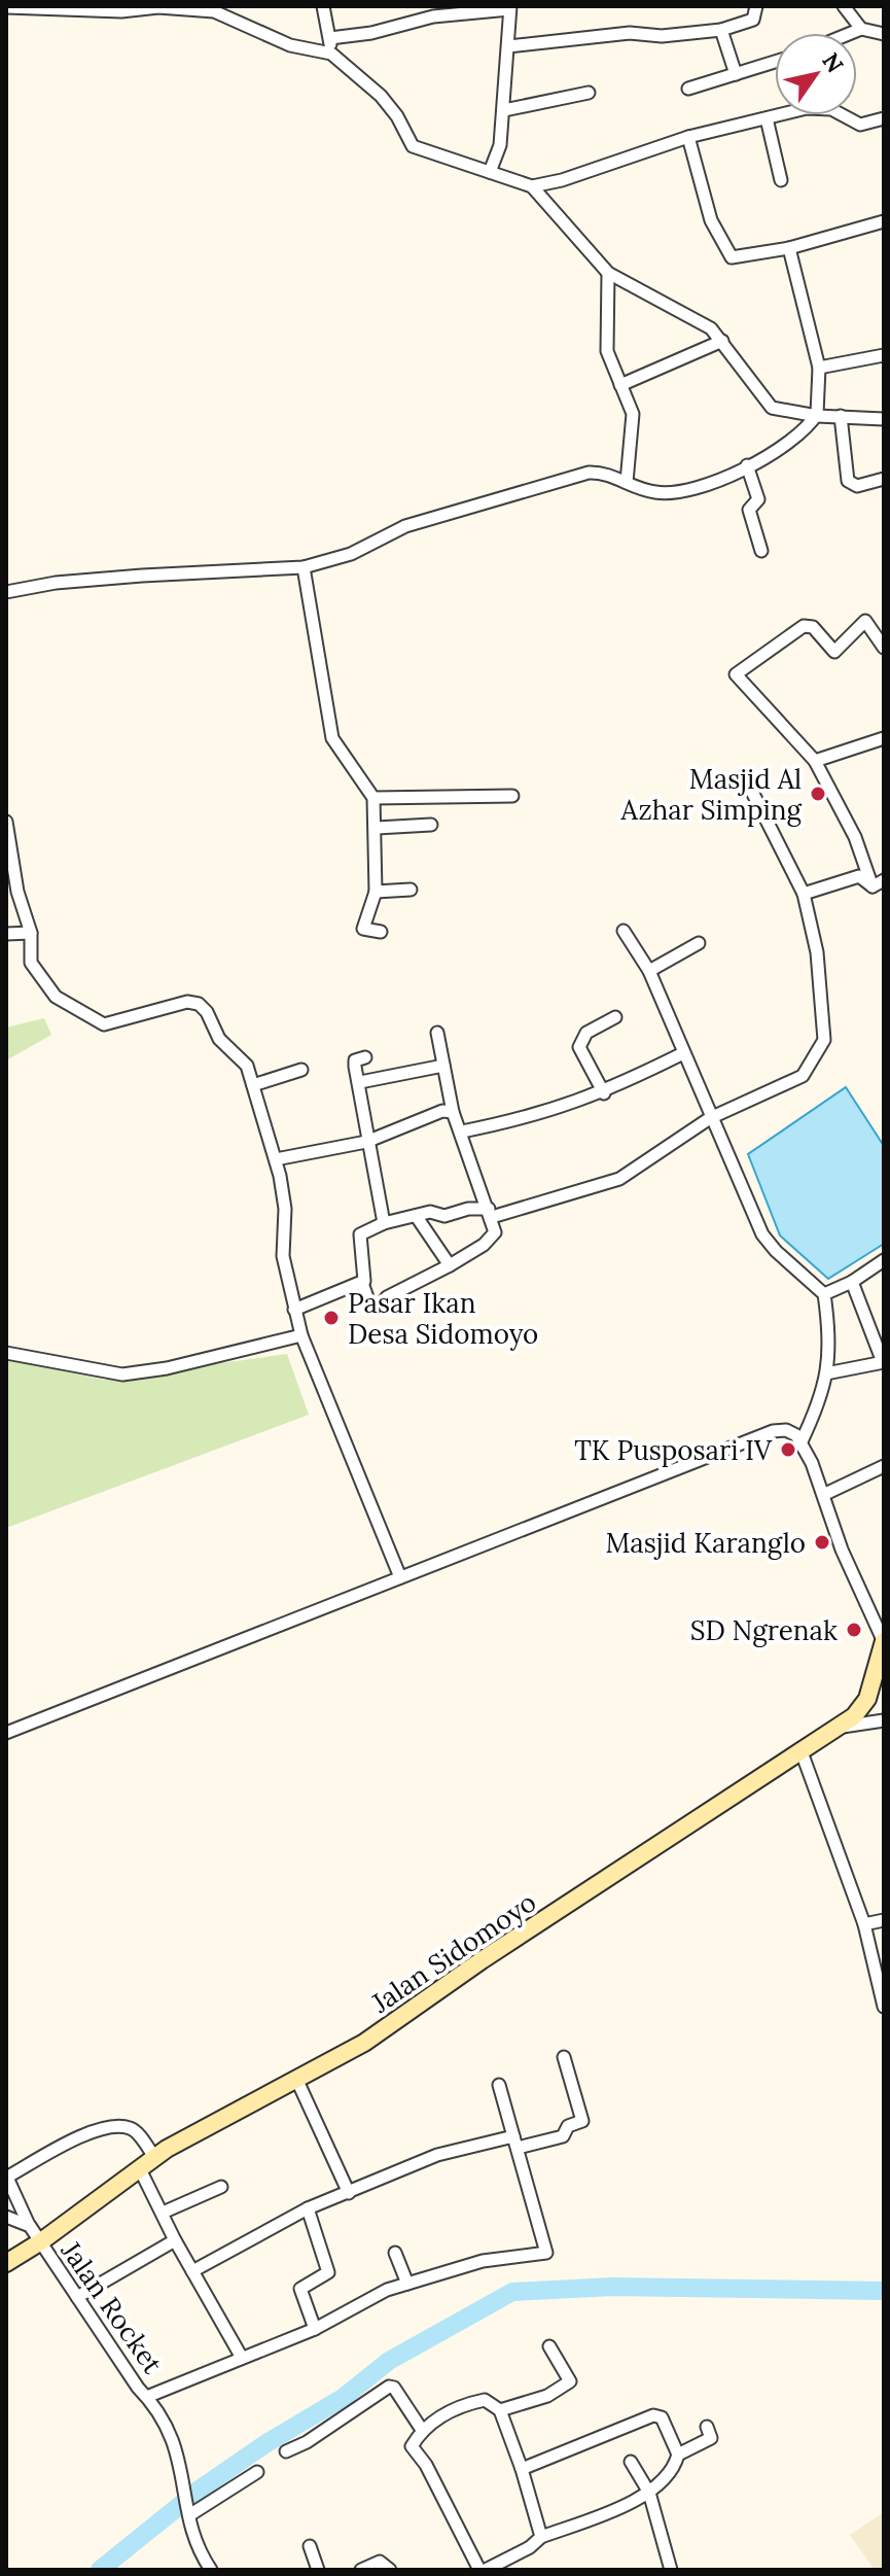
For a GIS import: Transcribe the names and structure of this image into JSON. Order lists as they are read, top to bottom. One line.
{"streets":{"main road":["Jalan Sidomoyo"],"street":["Jalan Rocket"]},"crossings":[["Jalan Sidomoyo","Jalan Rocket"]],"places":["Masjid Al Azhar Simping","Pasar Ikan Desa Sidomoyo","TK Pusposari IV","Masjid Karanglo","SD Ngrenak"],"north":"top right"}
